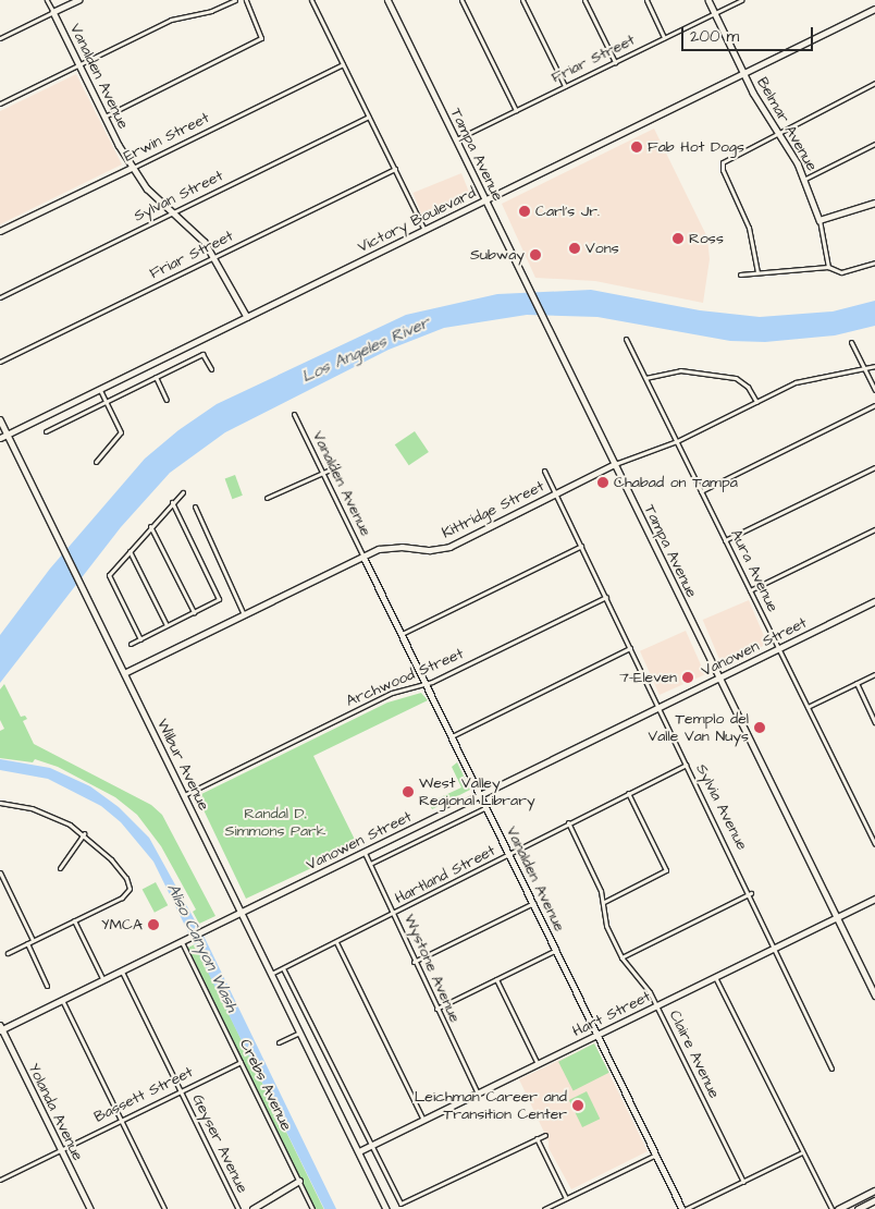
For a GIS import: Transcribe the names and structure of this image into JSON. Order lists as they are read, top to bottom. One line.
{"streets":{"main road":["Tampa Avenue","Victory Boulevard"],"street":["Friar Street","Vanalden Avenue","Belmar Avenue","Erwin Street","Sylvan Street","Kittridge Street","Aura Avenue","Vanowen Street","Archwood Street","Wilbur Avenue","Sylvia Avenue","Hartland Street","Wystone Avenue","Hart Street","Claire Avenue","Crebs Avenue","Bassett Street","Yolanda Avenue","Geyser Avenue"]},"crossings":[["Friar Street","Vanalden Avenue"],["Friar Street","Belmar Avenue"],["Friar Street","Tampa Avenue"],["Vanalden Avenue","Erwin Street"],["Vanalden Avenue","Sylvan Street"],["Vanalden Avenue","Victory Boulevard"],["Vanalden Avenue","Kittridge Street"],["Vanalden Avenue","Vanowen Street"],["Vanalden Avenue","Archwood Street"],["Vanalden Avenue","Hartland Street"],["Vanalden Avenue","Hart Street"],["Belmar Avenue","Victory Boulevard"],["Tampa Avenue","Victory Boulevard"],["Tampa Avenue","Kittridge Street"],["Tampa Avenue","Vanowen Street"],["Tampa Avenue","Hart Street"],["Victory Boulevard","Wilbur Avenue"],["Kittridge Street","Aura Avenue"],["Kittridge Street","Wilbur Avenue"],["Kittridge Street","Sylvia Avenue"],["Aura Avenue","Vanowen Street"],["Vanowen Street","Wilbur Avenue"],["Vanowen Street","Sylvia Avenue"],["Vanowen Street","Wystone Avenue"],["Vanowen Street","Crebs Avenue"],["Vanowen Street","Yolanda Avenue"],["Vanowen Street","Geyser Avenue"],["Archwood Street","Wilbur Avenue"],["Archwood Street","Sylvia Avenue"],["Wilbur Avenue","Hartland Street"],["Wilbur Avenue","Hart Street"],["Sylvia Avenue","Hartland Street"],["Sylvia Avenue","Hart Street"],["Hartland Street","Wystone Avenue"],["Hartland Street","Claire Avenue"],["Wystone Avenue","Hart Street"],["Hart Street","Claire Avenue"],["Crebs Avenue","Bassett Street"],["Bassett Street","Yolanda Avenue"],["Bassett Street","Geyser Avenue"]],"water":["Los Angeles River","Aliso Canyon Wash"],"parks":["Randal D. Simmons Park"],"places":["Fab Hot Dogs","Carl's Jr.","Ross","Vons","Subway","Chabad on Tampa","7-Eleven","Templo del Valle Van Nuys","West Valley Regional Library","YMCA","Leichman Career and Transition Center"],"scale_bar":"200 m"}
